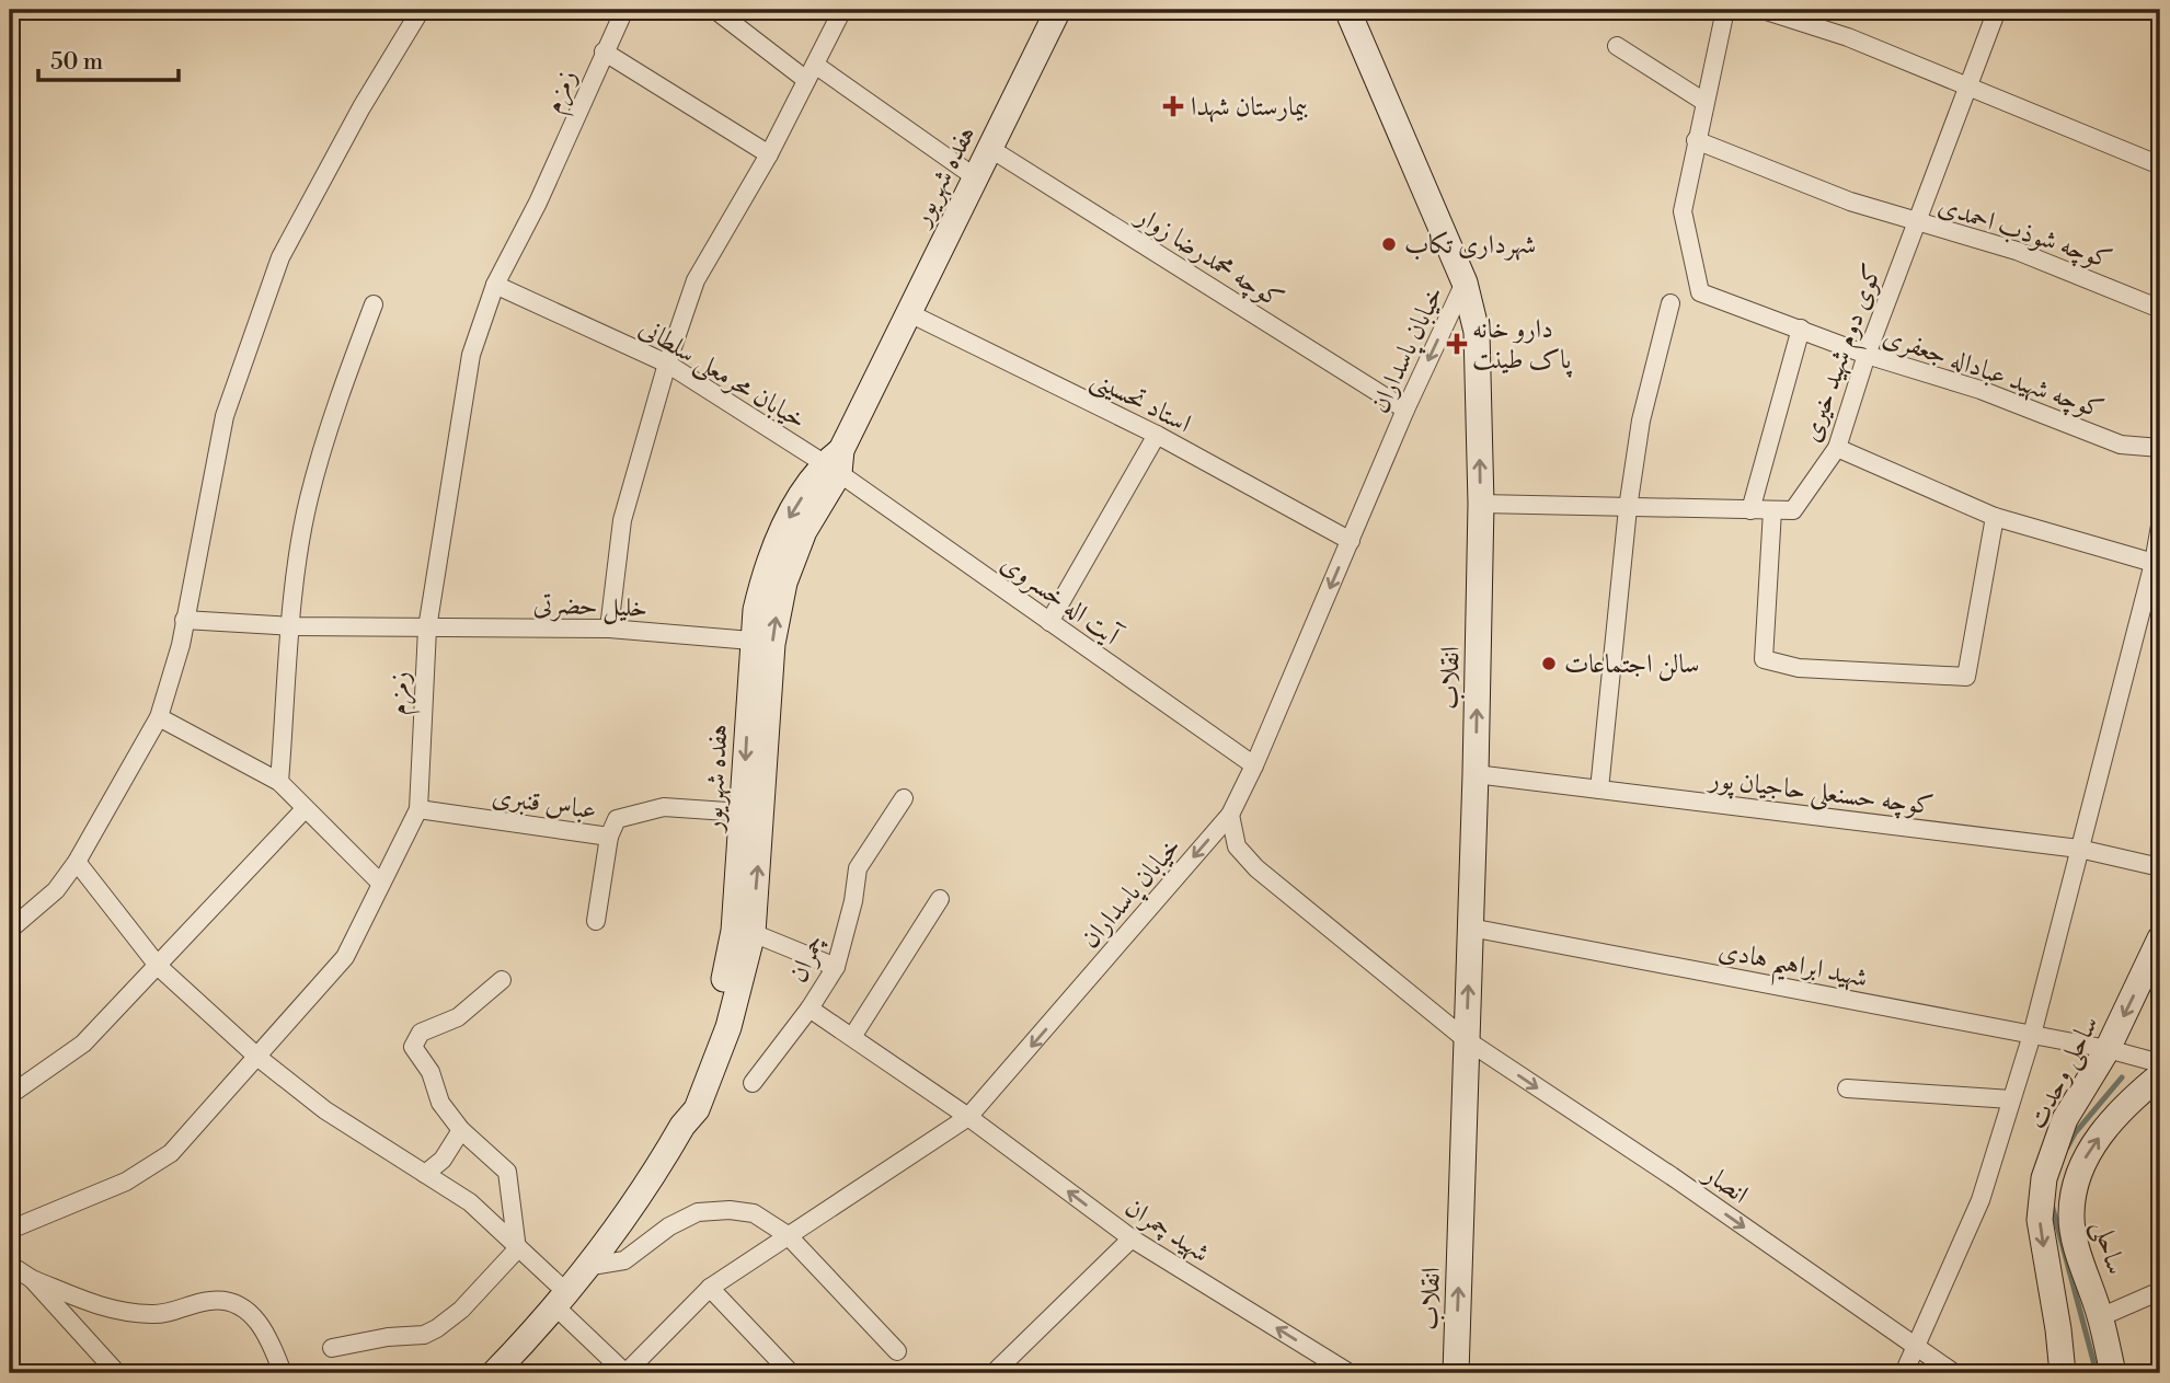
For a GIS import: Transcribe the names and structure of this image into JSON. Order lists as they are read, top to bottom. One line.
{"streets":{"main road":["هفده شهریور","انقلاب","ساحلی وحدت","ساحلی"],"street":["زمزم","کوچه شوذب احمدی","کوچه محمدرضا زوار","خیابان پاسداران","کوی دوم شهید خیری","کوچه شهید عباداله جعفری","خیابان محرمعلی سلطانی","استاد تحسینی","آیت اله خسروی","خلیل حضرتی","کوچه حسنعلی حاجیان پور","عباس قنبری","چمران","شهید ابراهیم هادی","انصار","شهید چمران"]},"crossings":[["زمزم","خیابان محرمعلی سلطانی"],["زمزم","خلیل حضرتی"],["زمزم","عباس قنبری"],["هفده شهریور","کوچه محمدرضا زوار"],["هفده شهریور","خیابان محرمعلی سلطانی"],["هفده شهریور","استاد تحسینی"],["هفده شهریور","آیت اله خسروی"],["هفده شهریور","خلیل حضرتی"],["هفده شهریور","عباس قنبری"],["کوچه شوذب احمدی","کوی دوم شهید خیری"],["کوچه محمدرضا زوار","خیابان پاسداران"],["خیابان پاسداران","استاد تحسینی"],["خیابان پاسداران","آیت اله خسروی"],["خیابان پاسداران","انقلاب"],["خیابان پاسداران","چمران"],["خیابان پاسداران","شهید چمران"],["کوی دوم شهید خیری","کوچه شهید عباداله جعفری"],["کوی دوم شهید خیری","انقلاب"],["خیابان محرمعلی سلطانی","آیت اله خسروی"],["انقلاب","کوچه حسنعلی حاجیان پور"],["انقلاب","شهید ابراهیم هادی"],["انقلاب","انصار"],["چمران","شهید چمران"],["شهید ابراهیم هادی","ساحلی وحدت"]],"one_way":["خیابان پاسداران","انقلاب","ساحلی وحدت","انصار","شهید چمران","ساحلی"],"places":{"health":["بیمارستان شهدا","دارو خانه پاک طینت"],"other":["شهرداری تکاب","سالن اجتماعات"]},"scale_bar":"50 m"}
